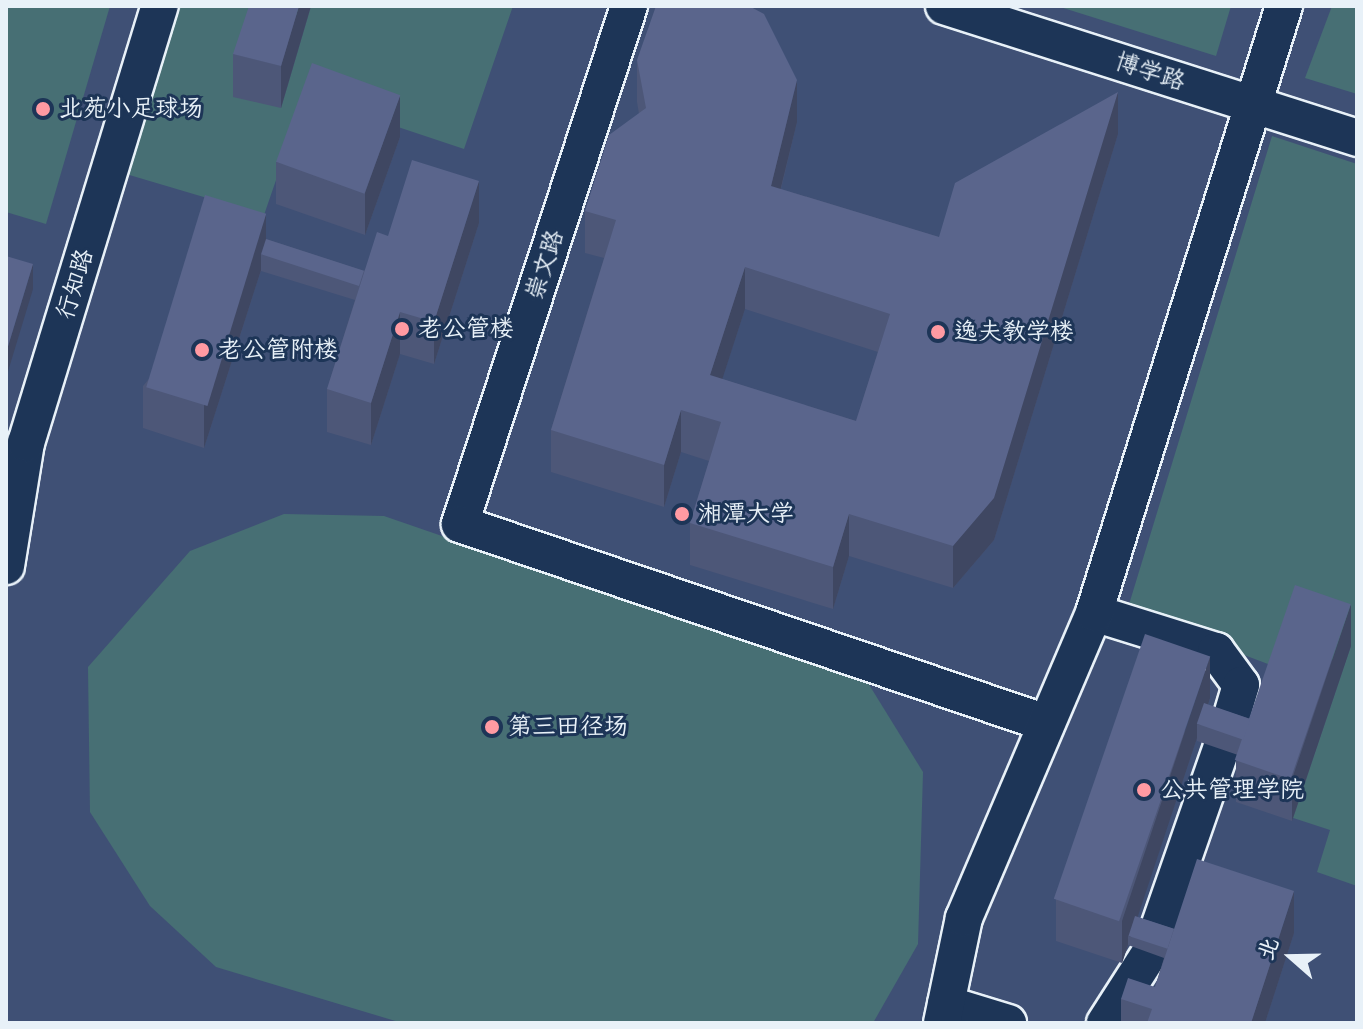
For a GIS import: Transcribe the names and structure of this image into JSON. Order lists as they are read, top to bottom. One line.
{"streets":{"street":["博学路","崇文路","行知路"]},"places":["北苑小足球场","老公管楼","逸夫教学楼","老公管附楼","湘潭大学","第三田径场","公共管理学院"],"north":"left"}
